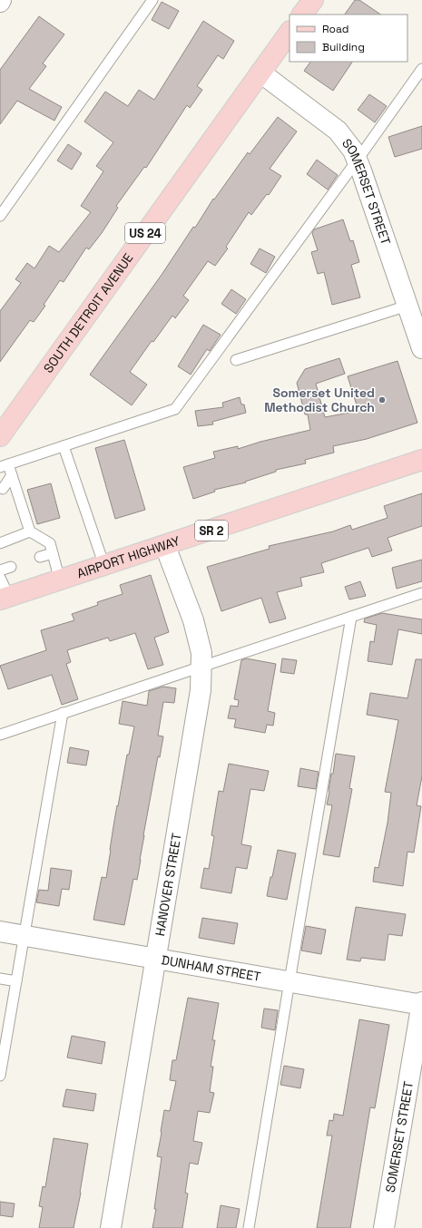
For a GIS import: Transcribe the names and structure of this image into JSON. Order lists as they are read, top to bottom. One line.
{"streets":{"main road":["US 24","SOUTH DETROIT AVENUE","SR 2","AIRPORT HIGHWAY"],"street":["SOMERSET STREET","HANOVER STREET","DUNHAM STREET"]},"crossings":[["SOMERSET STREET","SOUTH DETROIT AVENUE"],["SOMERSET STREET","DUNHAM STREET"],["AIRPORT HIGHWAY","HANOVER STREET"],["HANOVER STREET","DUNHAM STREET"]],"places":["Somerset United Methodist Church"],"legend":["Road","Building"]}
